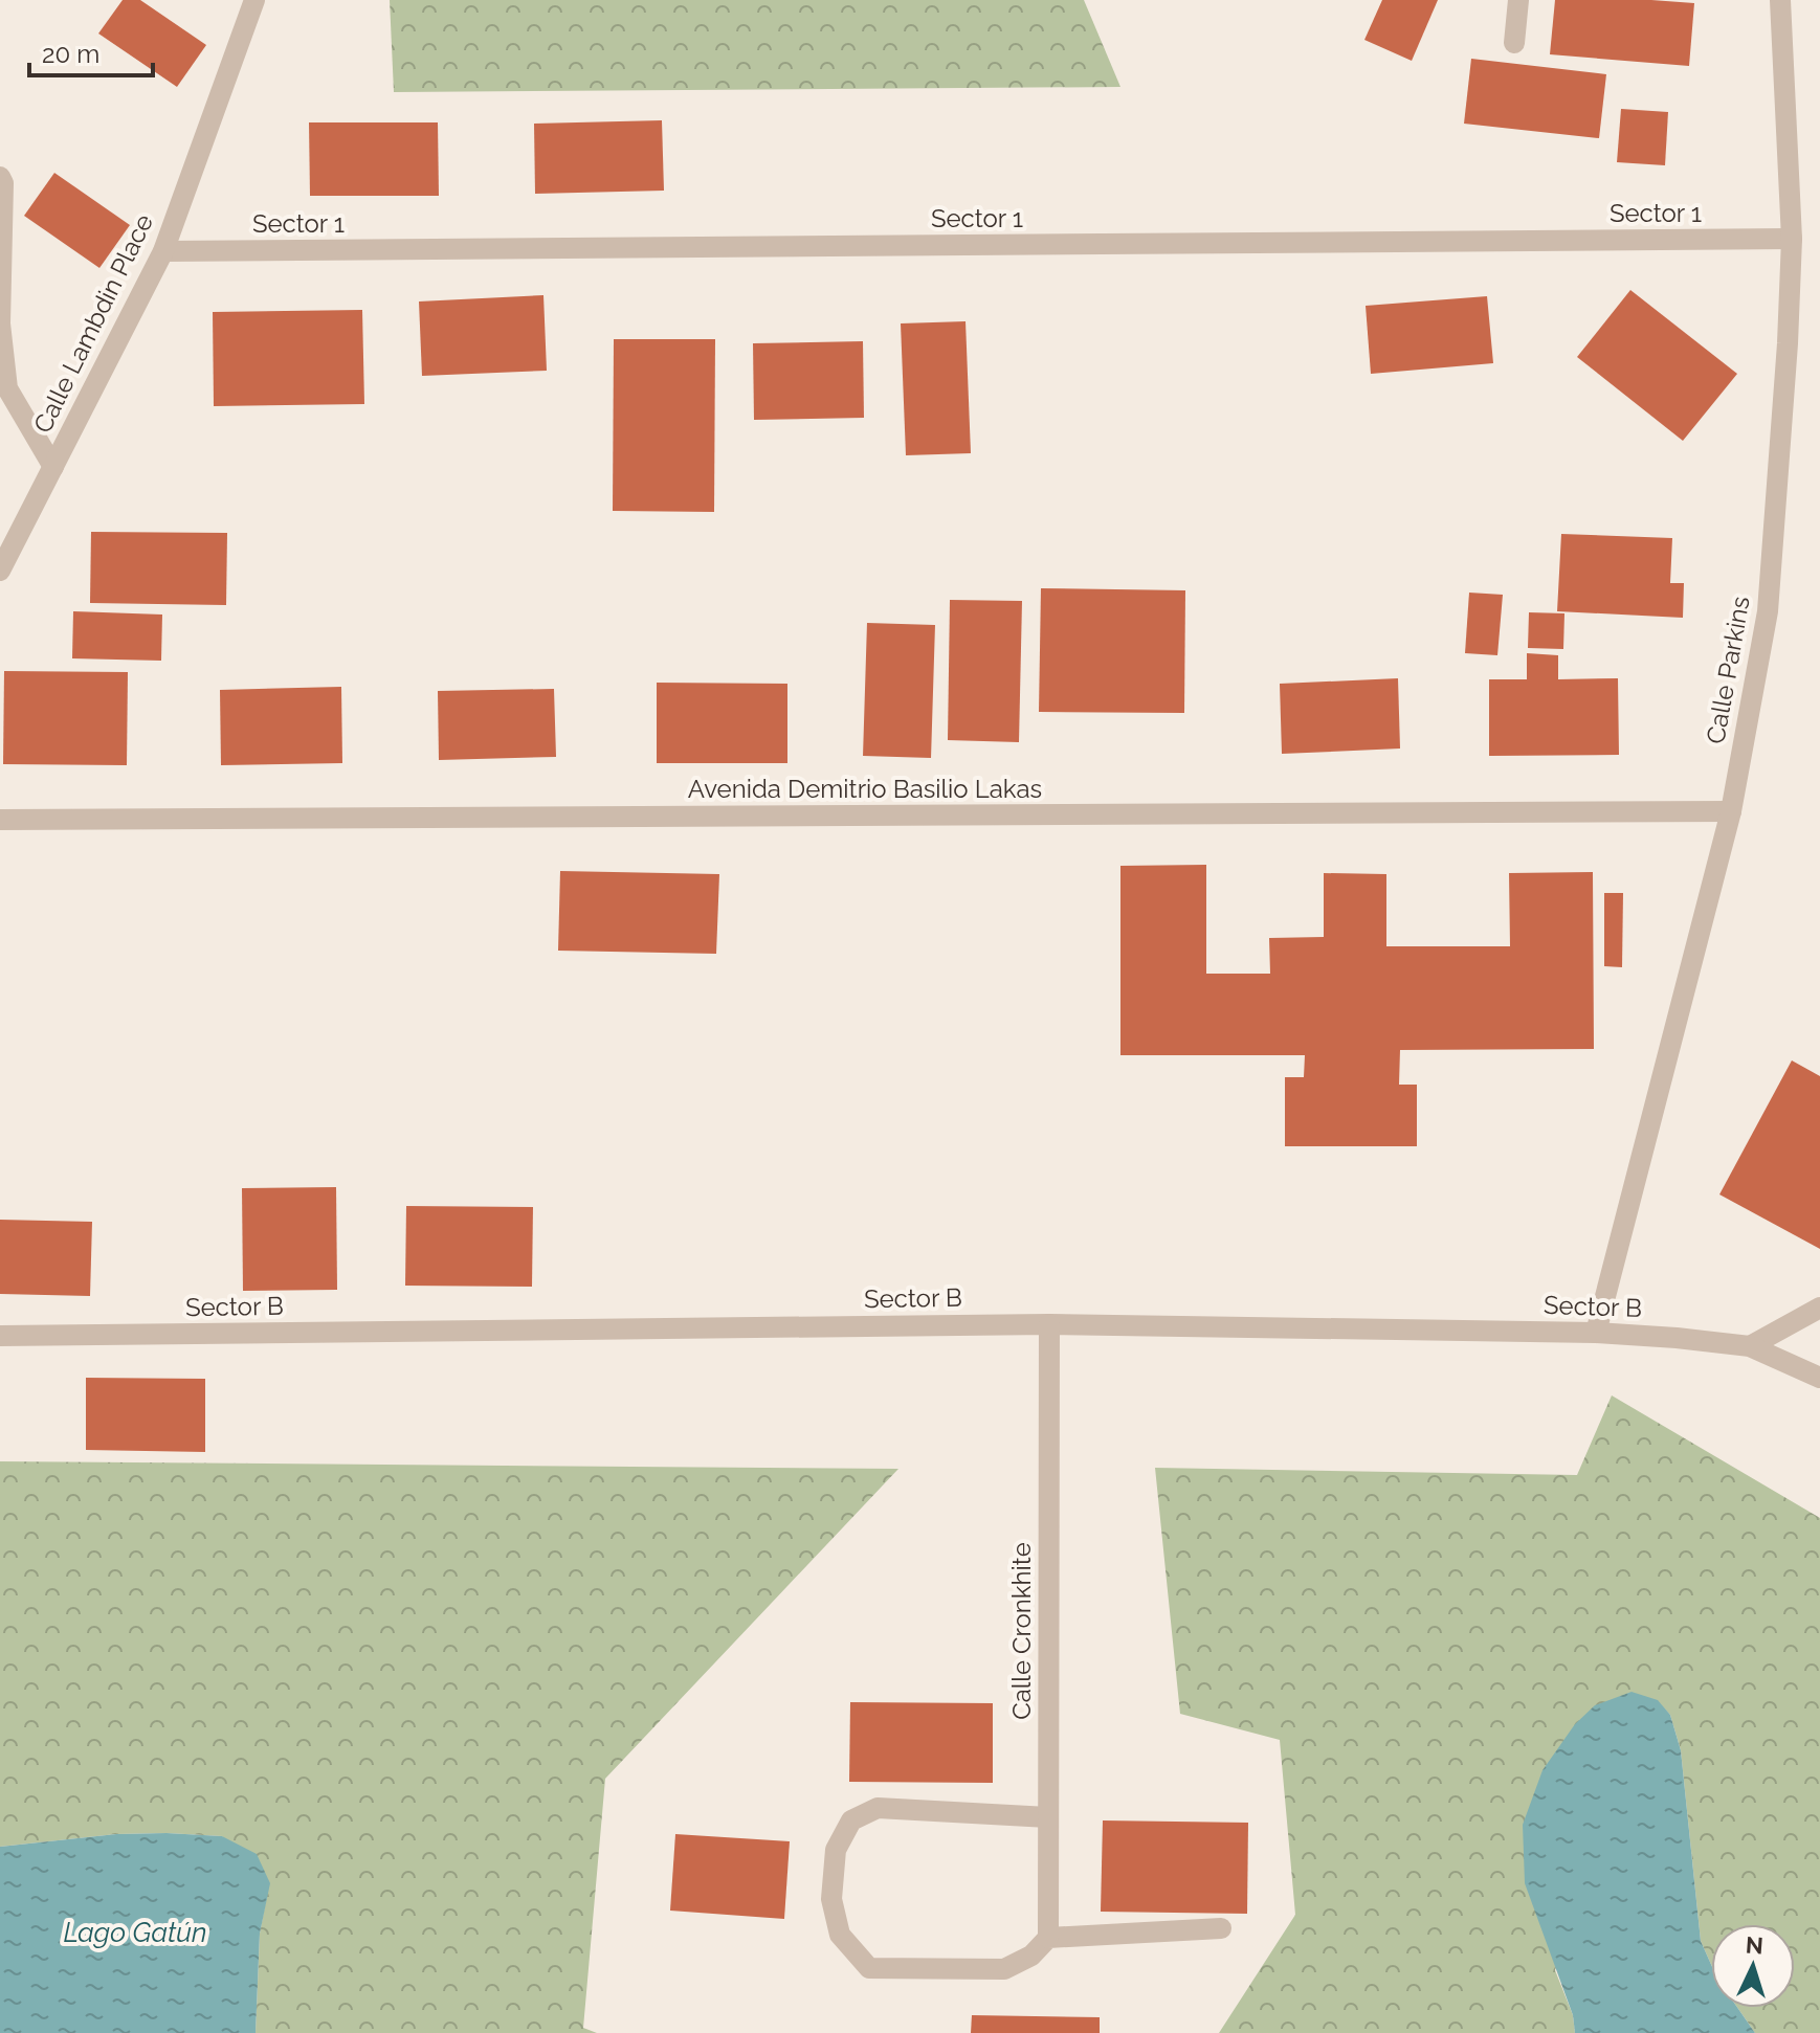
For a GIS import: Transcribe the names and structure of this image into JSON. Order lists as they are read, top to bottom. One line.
{"streets":{"street":["Sector 1","Calle Lambdin Place","Calle Parkins","Avenida Demitrio Basilio Lakas","Sector B","Calle Cronkhite"]},"crossings":[["Sector 1","Calle Lambdin Place"],["Sector 1","Calle Parkins"],["Calle Parkins","Avenida Demitrio Basilio Lakas"],["Calle Parkins","Sector B"],["Sector B","Calle Cronkhite"]],"water":["Lago Gatún"],"scale_bar":"20 m","north":"top"}
